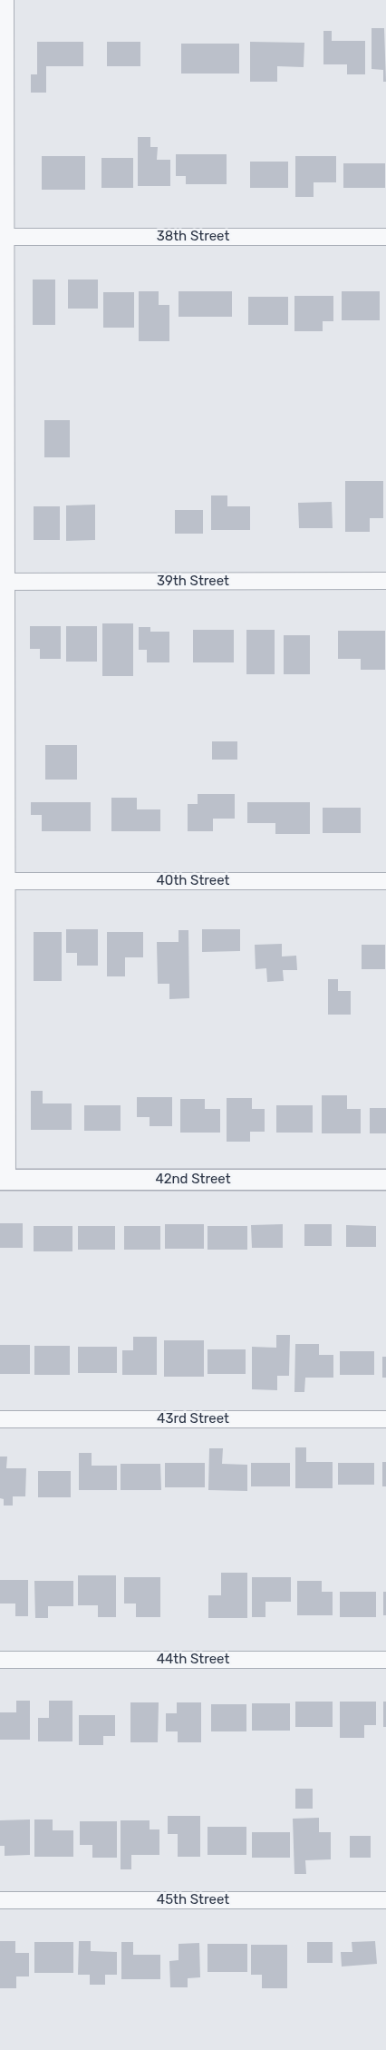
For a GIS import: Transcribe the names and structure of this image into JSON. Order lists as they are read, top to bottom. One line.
{"streets":{"street":["38th Street","39th Street","40th Street","42nd Street","43rd Street","44th Street","45th Street"]}}
